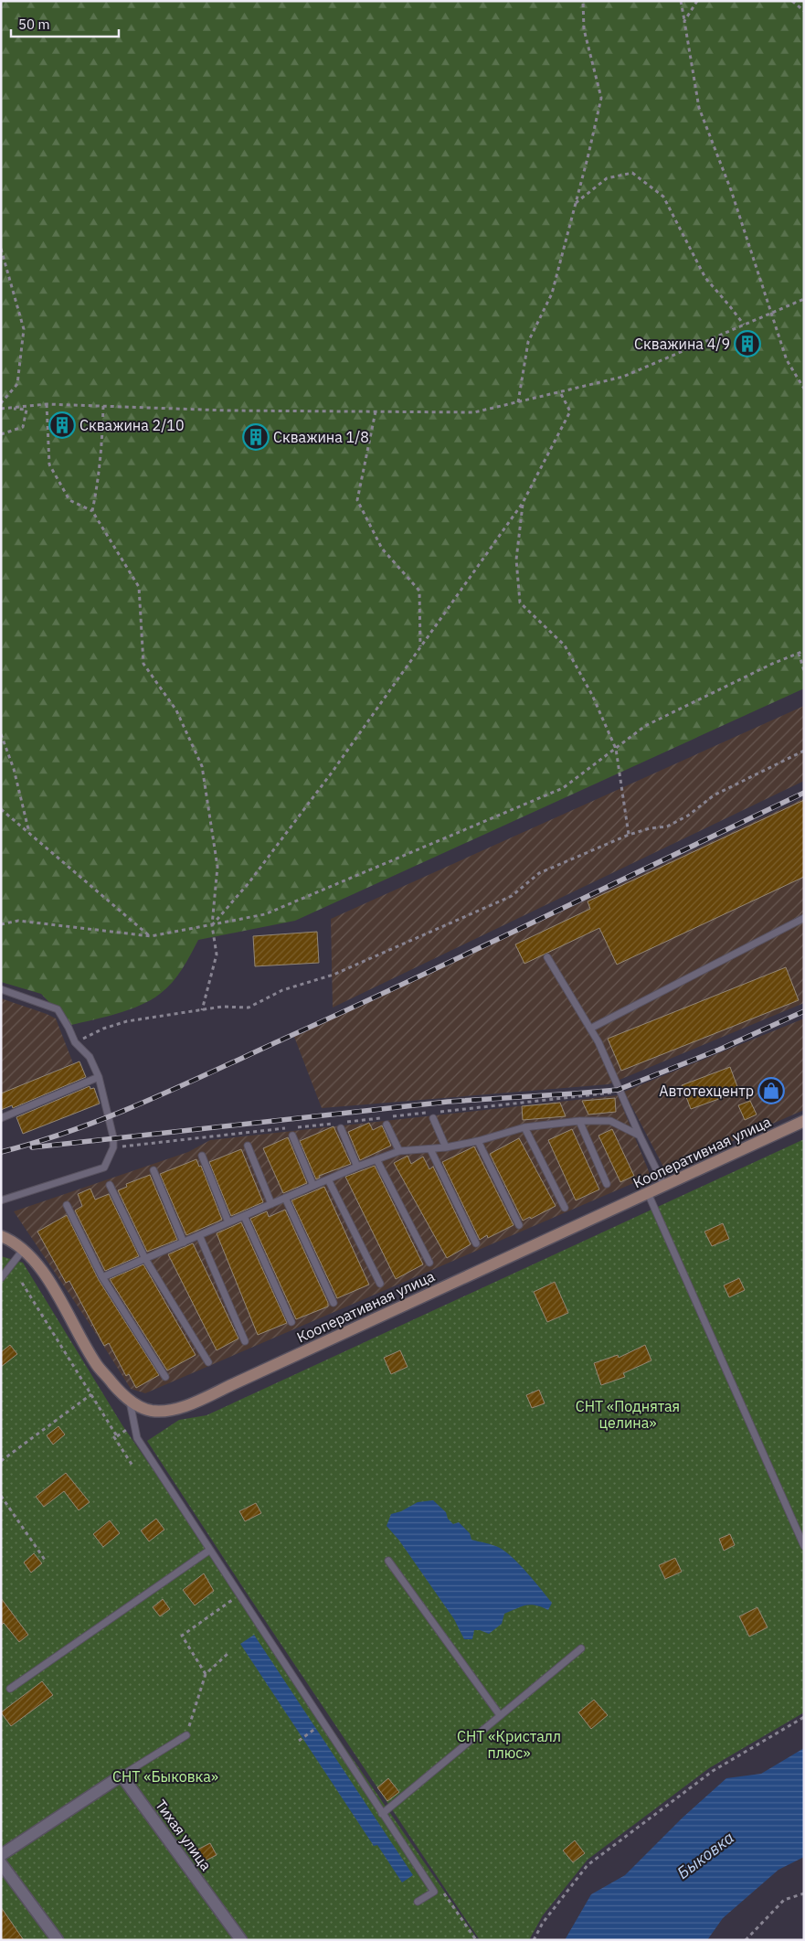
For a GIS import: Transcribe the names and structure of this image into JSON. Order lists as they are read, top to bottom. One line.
{"streets":{"main road":["Кооперативная улица"],"street":["Тихая улица"]},"water":["Быковка"],"parks":["СНТ «Поднятая целина»","СНТ «Кристалл плюс»","СНТ «Быковка»"],"places":{"building":["Скважина 4/9","Скважина 2/10","Скважина 1/8"],"shop":["Автотехцентр"]},"scale_bar":"50 m"}
